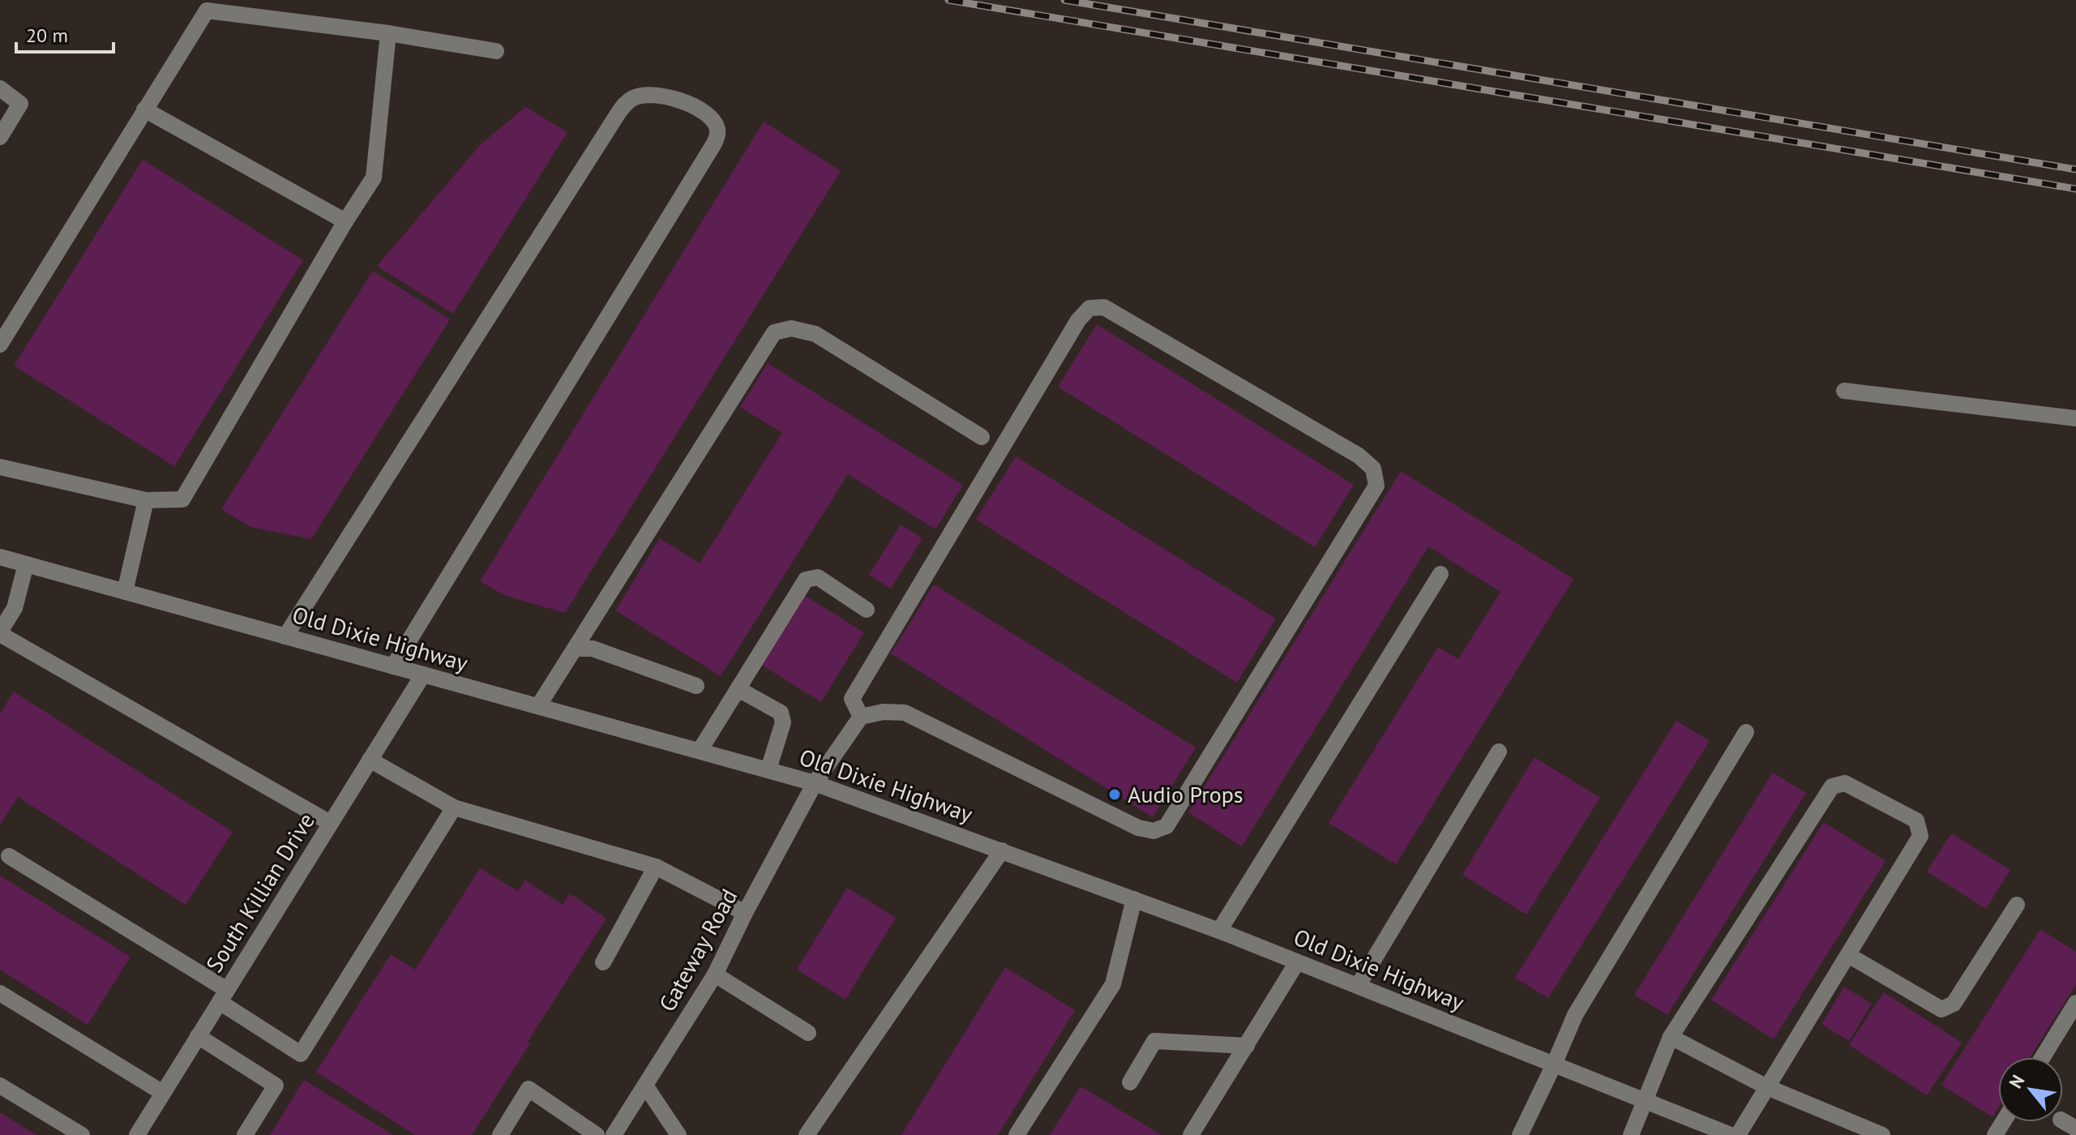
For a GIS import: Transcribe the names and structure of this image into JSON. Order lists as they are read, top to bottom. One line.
{"streets":{"street":["Old Dixie Highway","South Killian Drive","Gateway Road"]},"crossings":[["Old Dixie Highway","South Killian Drive"],["Old Dixie Highway","Gateway Road"]],"places":["Audio Props"],"scale_bar":"20 m","north":"top left"}
